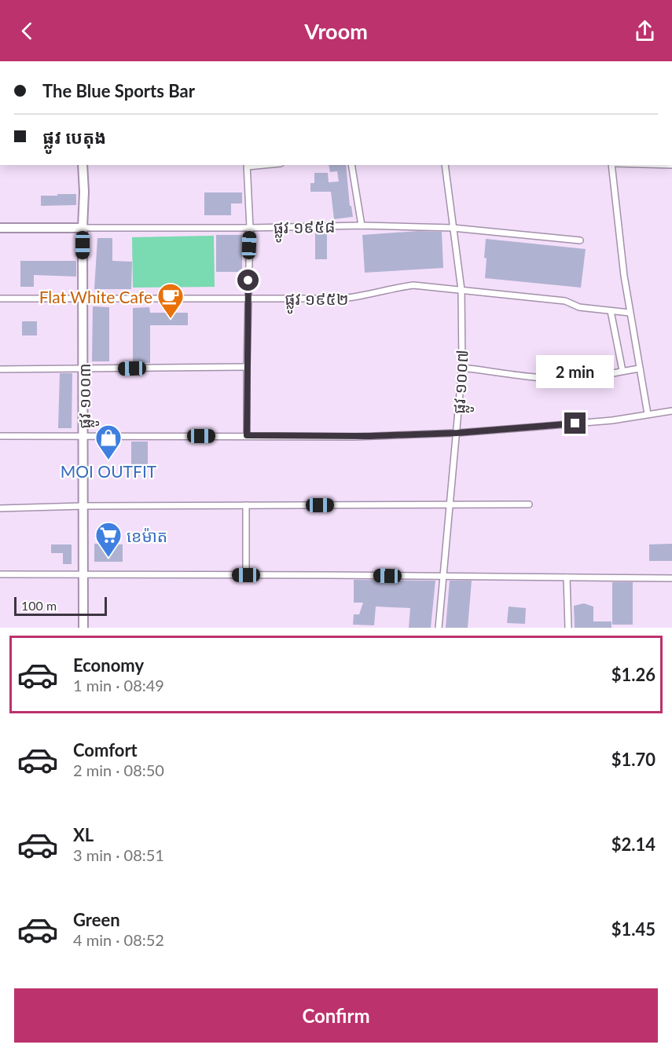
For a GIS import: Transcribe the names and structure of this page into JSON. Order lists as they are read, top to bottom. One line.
{"streets":{"street":["ផ្លូវ ១៩៥៨","ផ្លូវ ១៩៥២","ផ្លូវ ១០០៧","ផ្លូវ ១០០៣"]},"crossings":[["ផ្លូវ ១៩៥៨","ផ្លូវ ១០០៧"],["ផ្លូវ ១៩៥៨","ផ្លូវ ១០០៣"],["ផ្លូវ ១៩៥២","ផ្លូវ ១០០៧"],["ផ្លូវ ១៩៥២","ផ្លូវ ១០០៣"]],"places":{"cafe":["Flat White Cafe"],"shop":["MOI OUTFIT"],"supermarket":["ខេម៉ាត"]},"scale_bar":"100 m","page":{"header":"Vroom","banner":["The Blue Sports Bar","ផ្លូវ បេតុង"],"bubble":"2 min","scale":"100 m","list":[{"name":"Economy","note":"1 min · 08:49","value":"$1.26"},{"name":"Comfort","note":"2 min · 08:50","value":"$1.70"},{"name":"XL","note":"3 min · 08:51","value":"$2.14"},{"name":"Green","note":"4 min · 08:52","value":"$1.45"}],"buttons":"Confirm"}}
